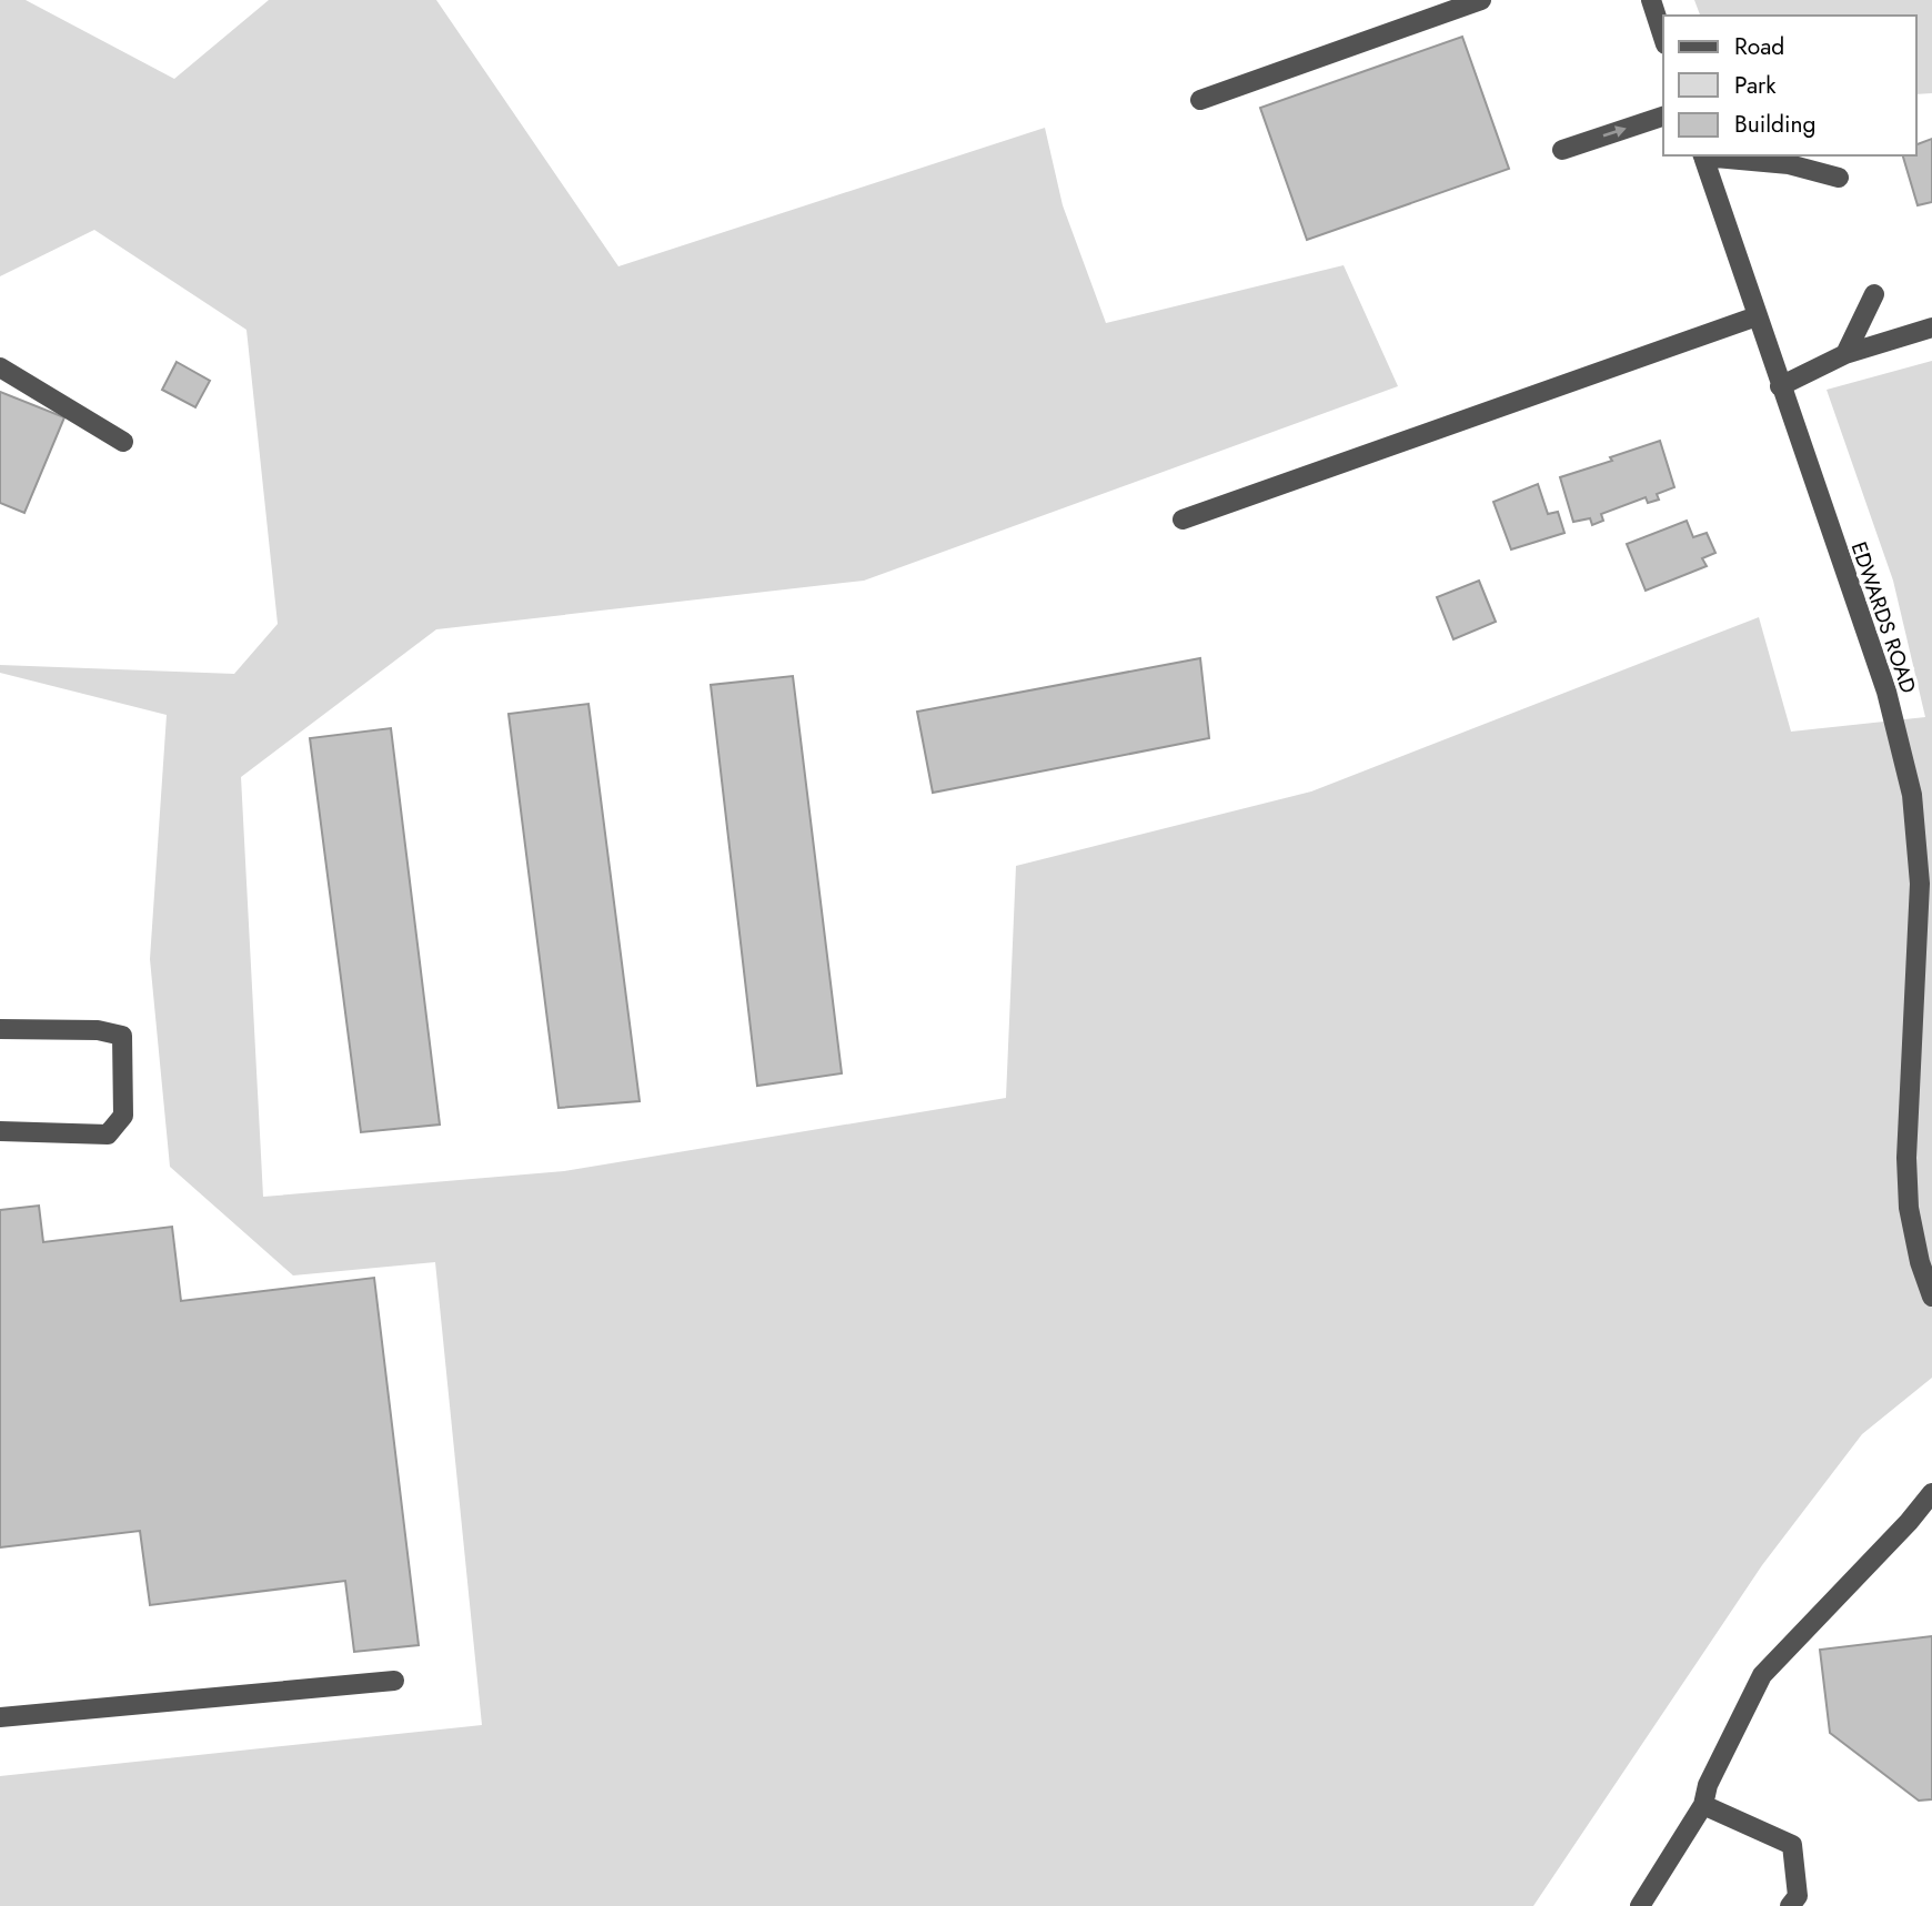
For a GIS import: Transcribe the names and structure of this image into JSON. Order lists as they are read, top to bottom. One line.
{"streets":{"street":["EDWARDS ROAD"]},"legend":["Road","Park","Building"]}
